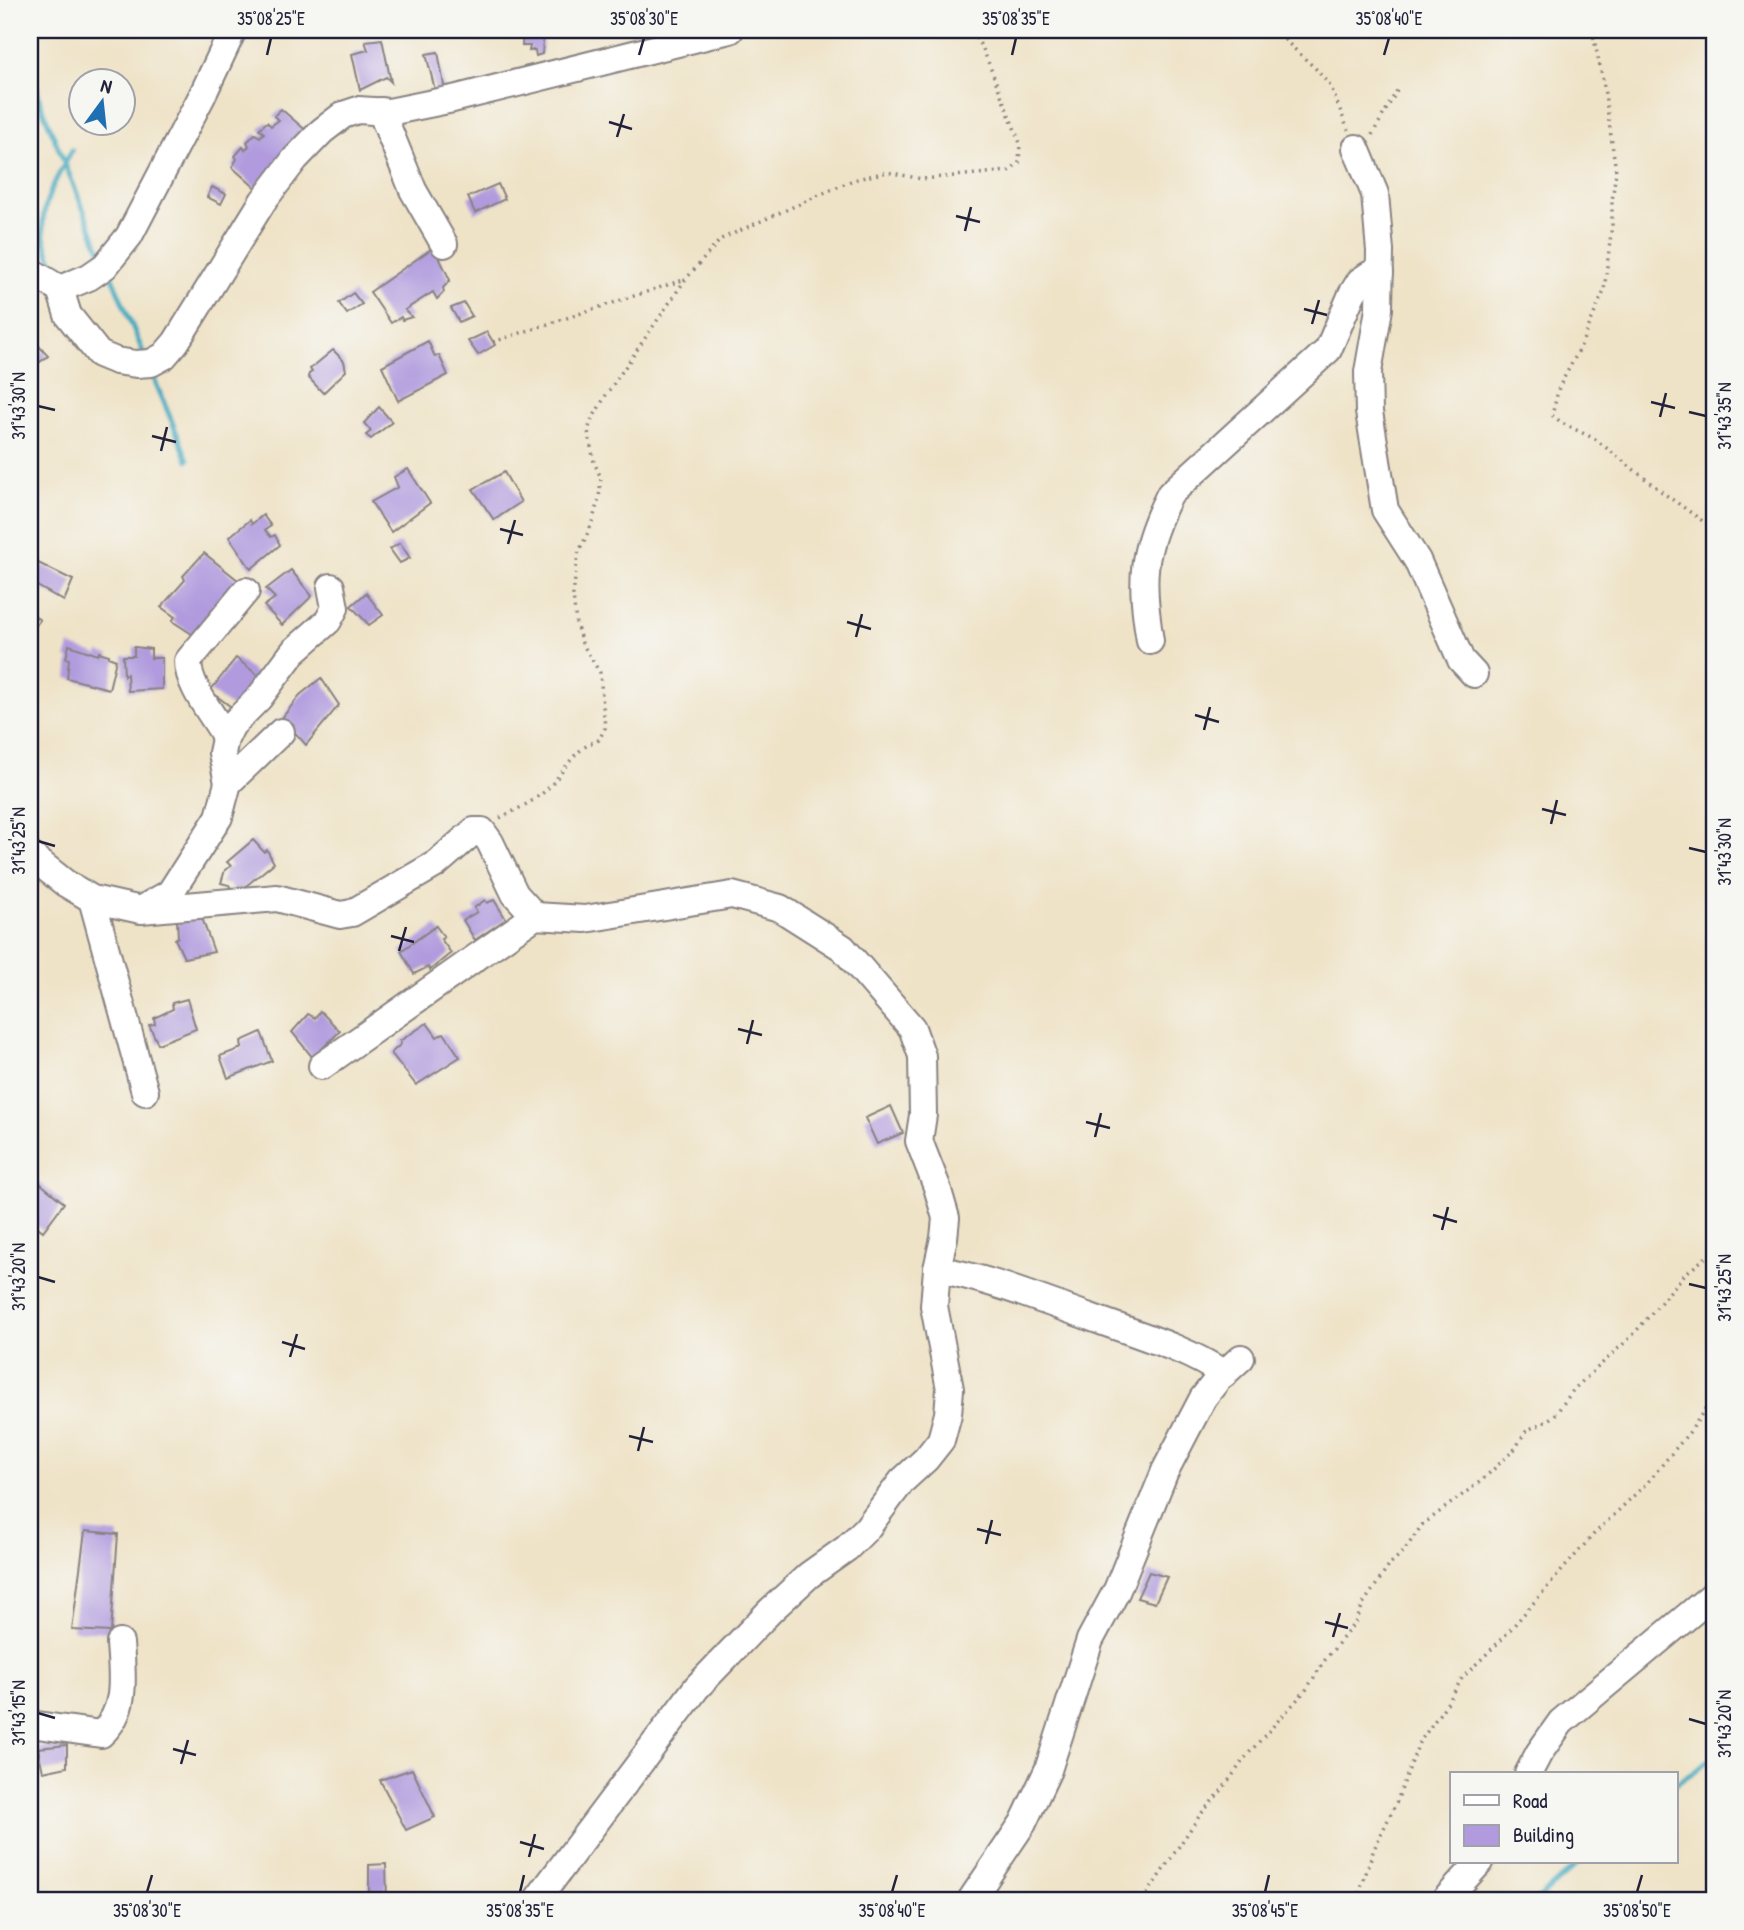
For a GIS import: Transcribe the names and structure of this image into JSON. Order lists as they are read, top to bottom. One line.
{"legend":["Road","Building"],"north":"top","coordinates":["35°08'25\"E","35°08'30\"E","35°08'35\"E","35°08'40\"E","31°43'30\"N","31°43'35\"N","31°43'25\"N","31°43'20\"N","31°43'15\"N","35°08'45\"E","35°08'50\"E"]}
